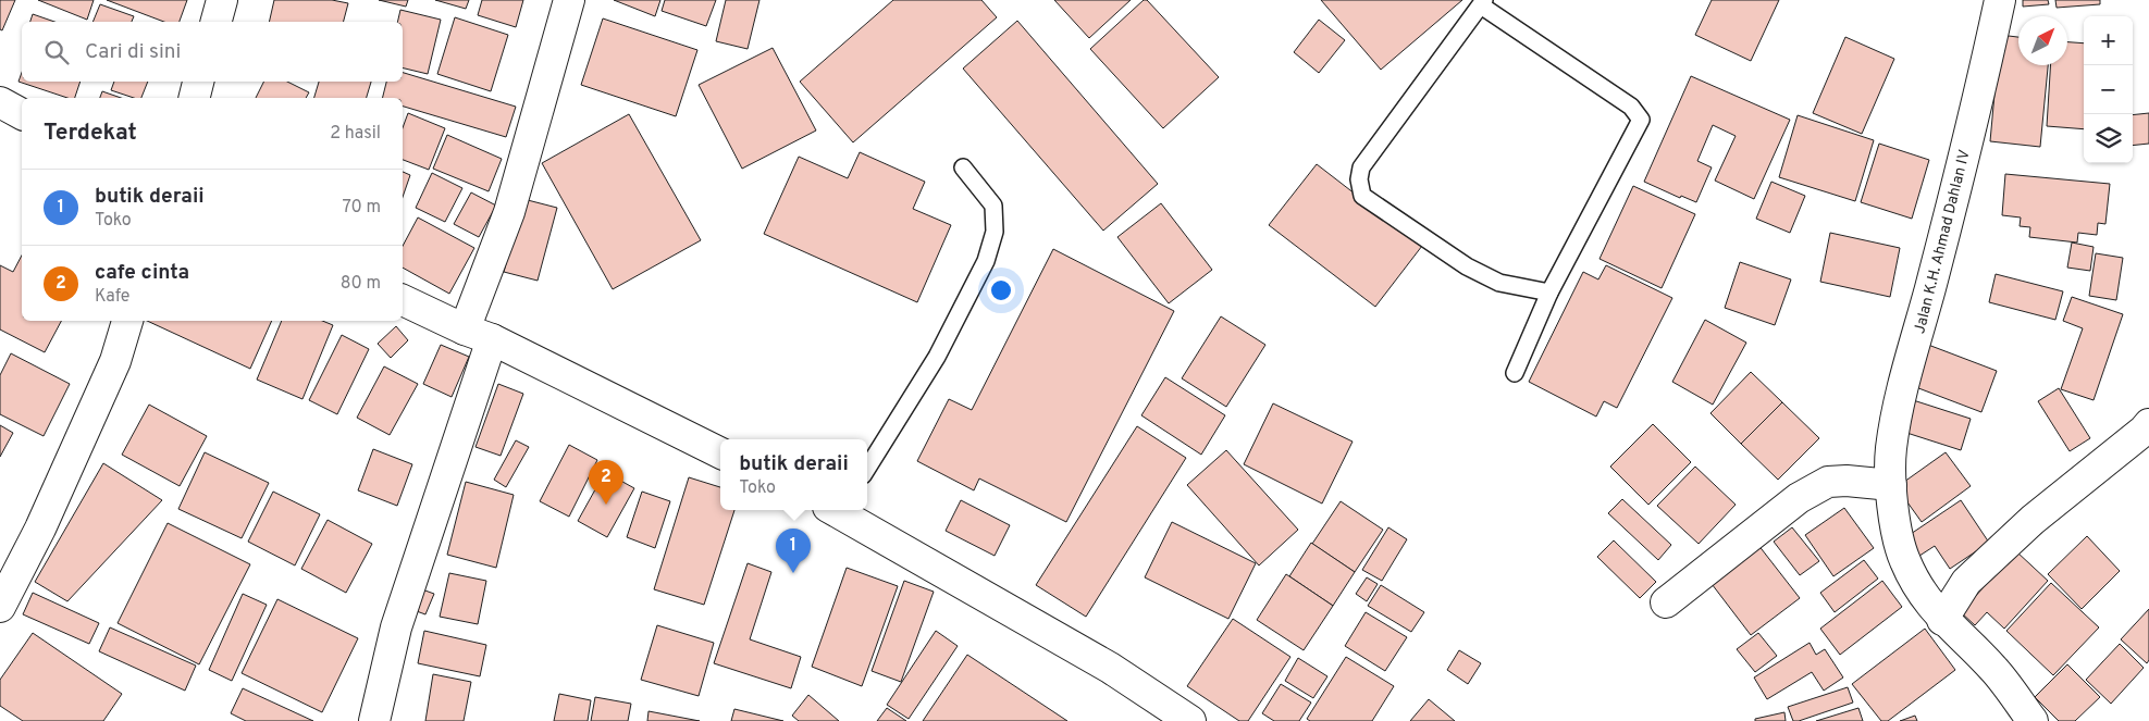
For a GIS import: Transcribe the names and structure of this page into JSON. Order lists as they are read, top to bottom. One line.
{"streets":{"street":["Jalan K.H. Ahmad Dahlan IV"]},"north":"top right","page":{"map_buttons":["+","−"],"search":"Cari di sini","heading":["Terdekat","2 hasil"],"list":[{"mark":"1","name":"butik deraii","note":"Toko","value":"70 m"},{"mark":"2","name":"cafe cinta","note":"Kafe","value":"80 m"}],"popup":["butik deraii","Toko"],"pins":["2","1"]}}
